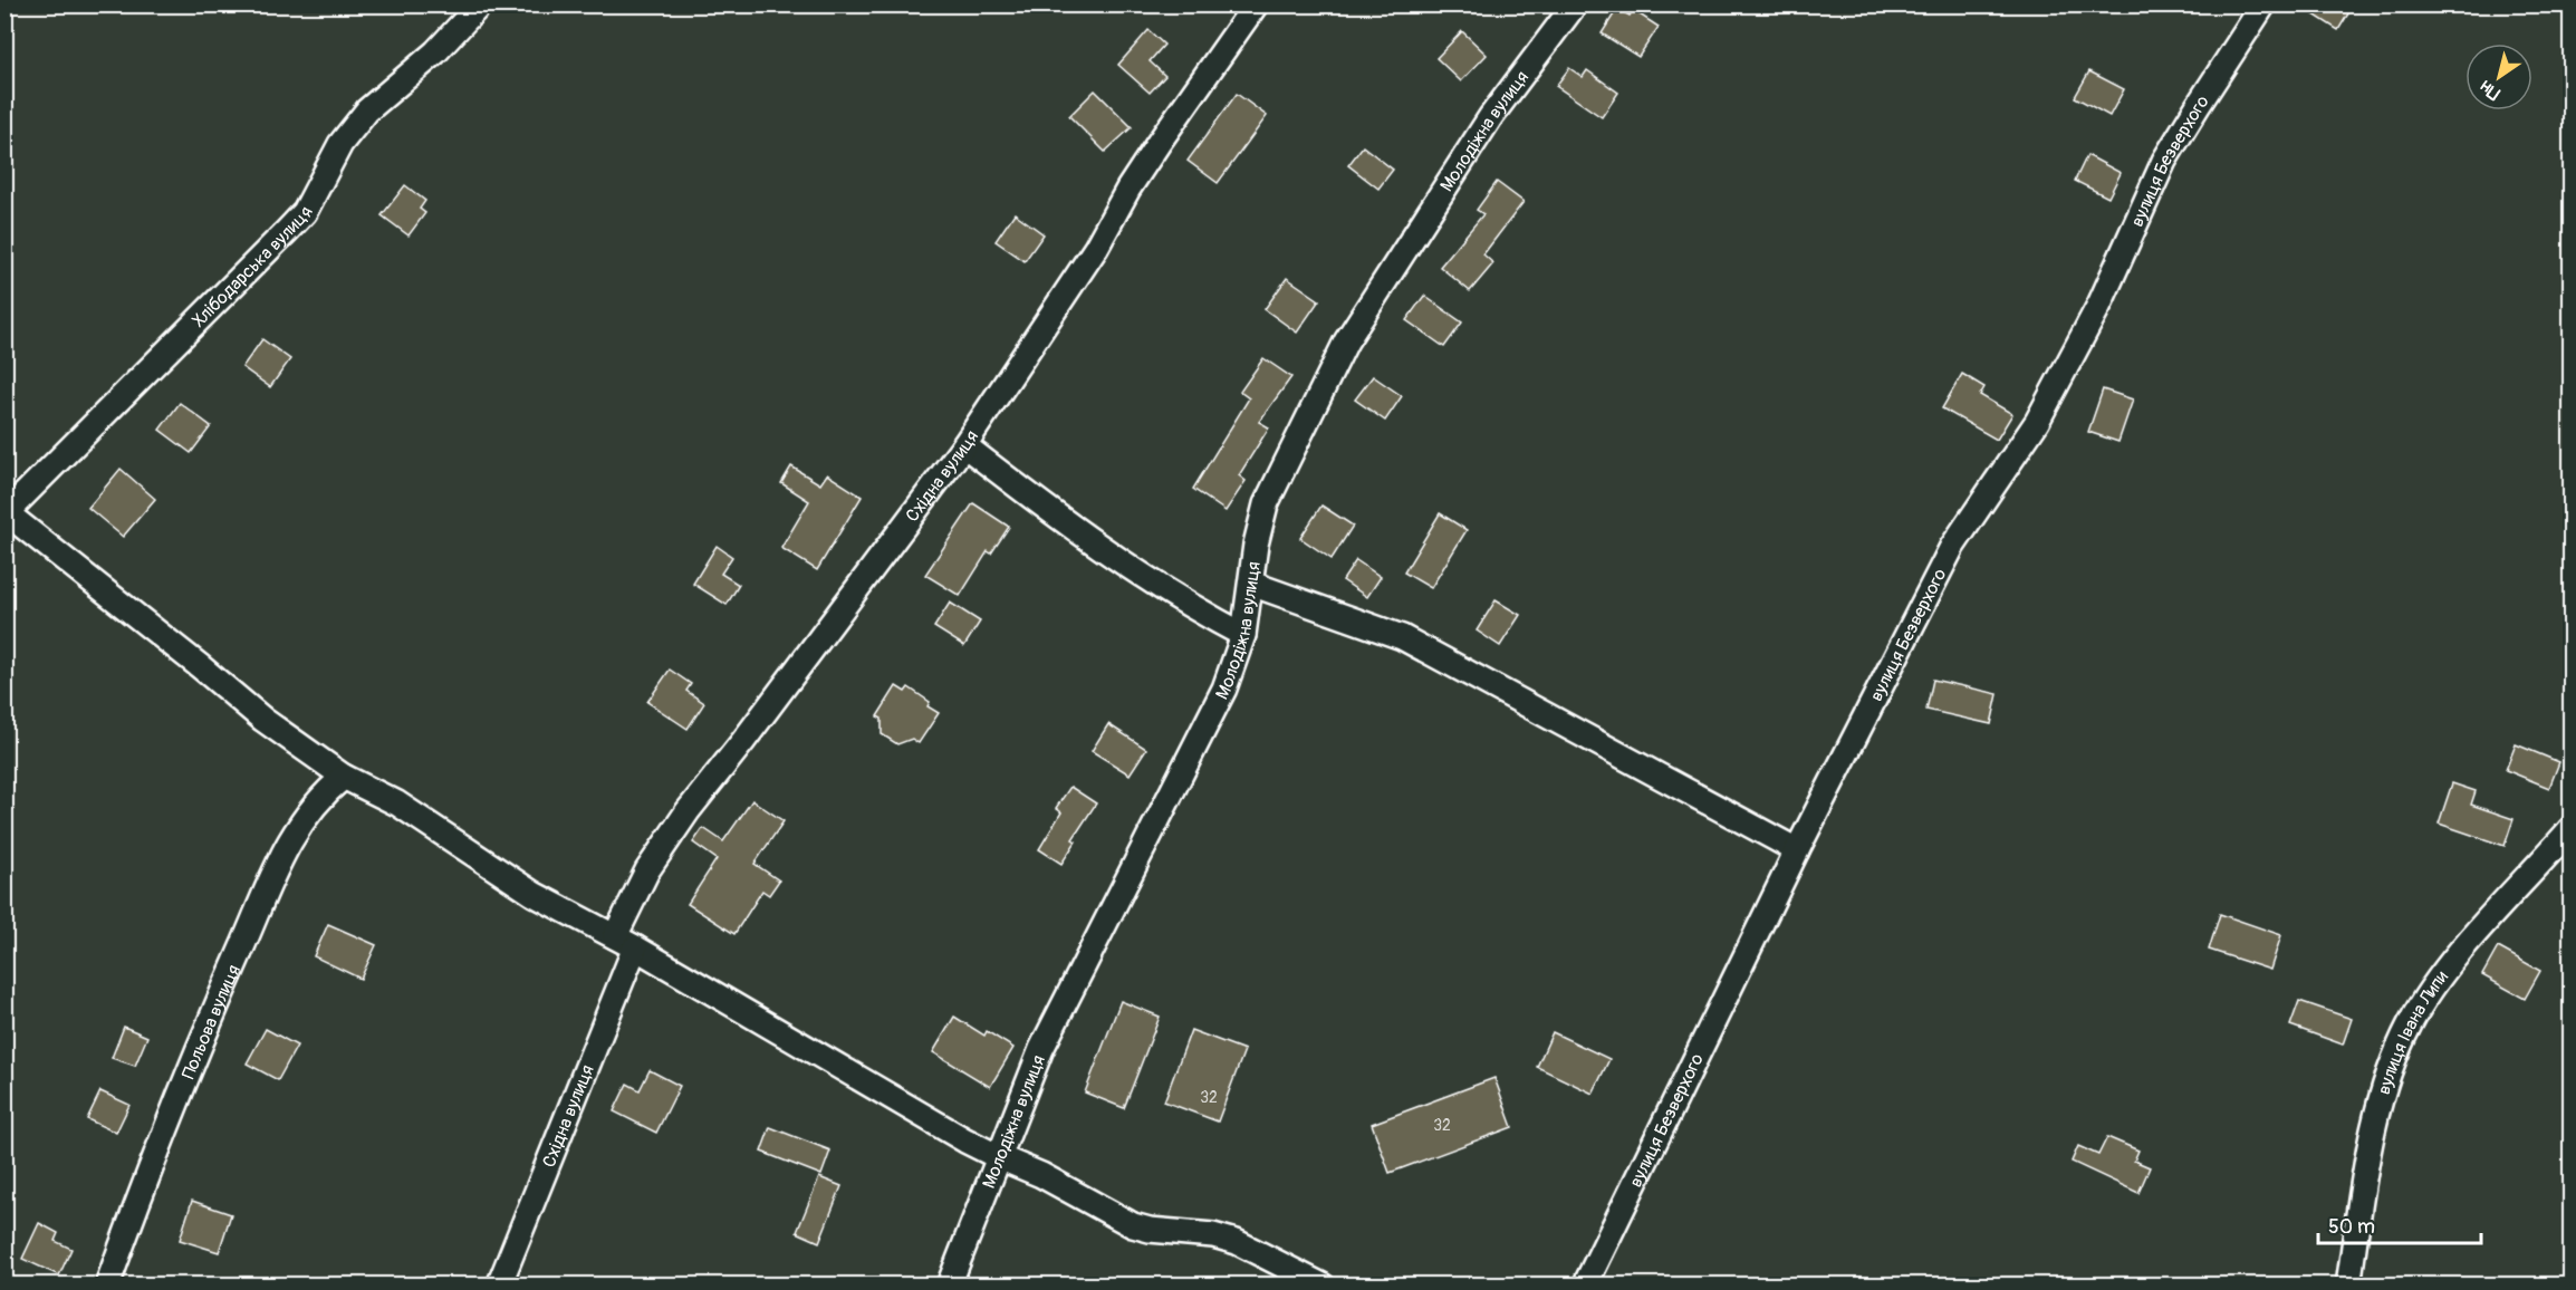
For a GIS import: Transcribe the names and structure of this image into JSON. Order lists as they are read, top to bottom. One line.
{"streets":{"street":["Молодіжна вулиця","вулиця Безверхого","Хлібодарська вулиця","Східна вулиця","Польова вулиця","вулиця Івана Липи"]},"house_numbers":["32","32"],"scale_bar":"50 m","north":"bottom left"}
